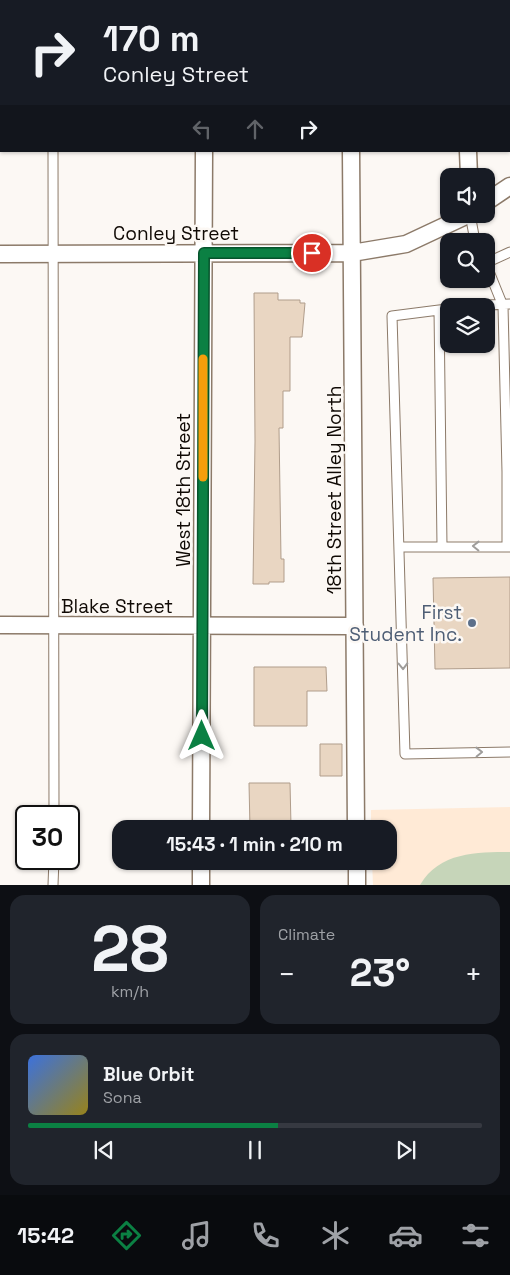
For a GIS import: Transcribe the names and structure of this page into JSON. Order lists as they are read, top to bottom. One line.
{"streets":{"street":["Conley Street","West 18th Street","18th Street Alley North","Blake Street"]},"crossings":[["Conley Street","West 18th Street"],["Conley Street","18th Street Alley North"],["West 18th Street","Blake Street"],["18th Street Alley North","Blake Street"]],"places":["First Student Inc."],"page":{"turn":["170 m","Conley Street"],"limit":"30","trip":"15:43 · 1 min · 210 m","tile":[["28","km/h"],"Climate"],"heat":["−","23°","+"],"song":["Blue Orbit","Sona"],"tabs":"15:42"}}
